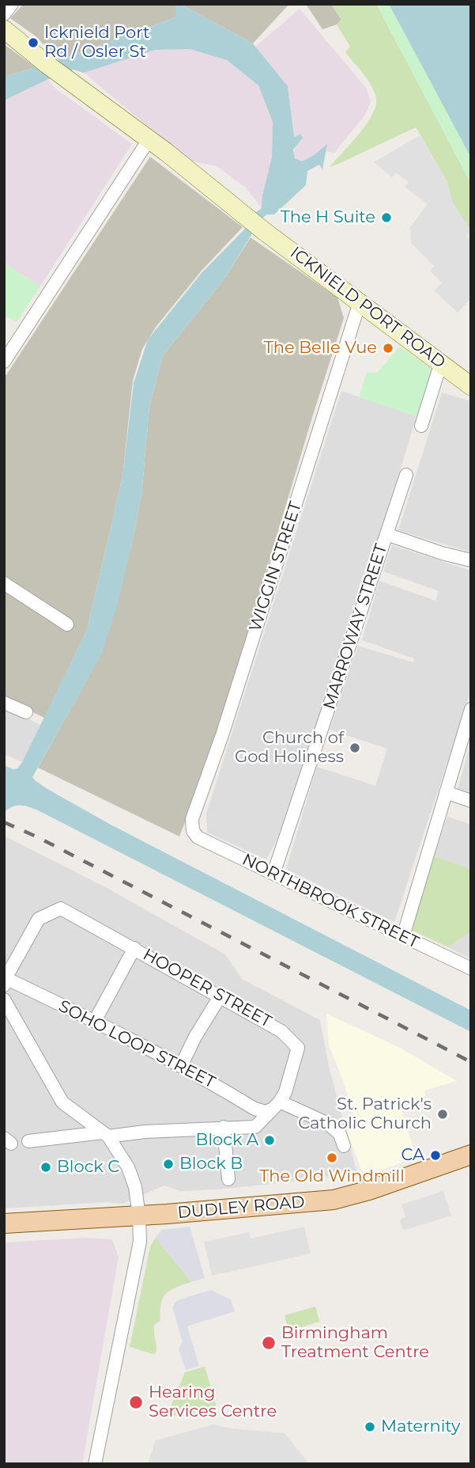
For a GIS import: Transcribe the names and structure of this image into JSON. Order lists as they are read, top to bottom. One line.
{"streets":{"main road":["ICKNIELD PORT ROAD","DUDLEY ROAD"],"street":["WIGGIN STREET","MARROWAY STREET","NORTHBROOK STREET","HOOPER STREET","SOHO LOOP STREET"]},"crossings":[["ICKNIELD PORT ROAD","WIGGIN STREET"],["WIGGIN STREET","NORTHBROOK STREET"],["MARROWAY STREET","NORTHBROOK STREET"],["HOOPER STREET","SOHO LOOP STREET"]],"places":["Icknield Port Rd / Osler St","The H Suite","The Belle Vue","Church of God Holiness","St. Patrick's Catholic Church","Block A","CA","The Old Windmill","Block B","Block C","Birmingham Treatment Centre","Hearing Services Centre","Maternity"]}
